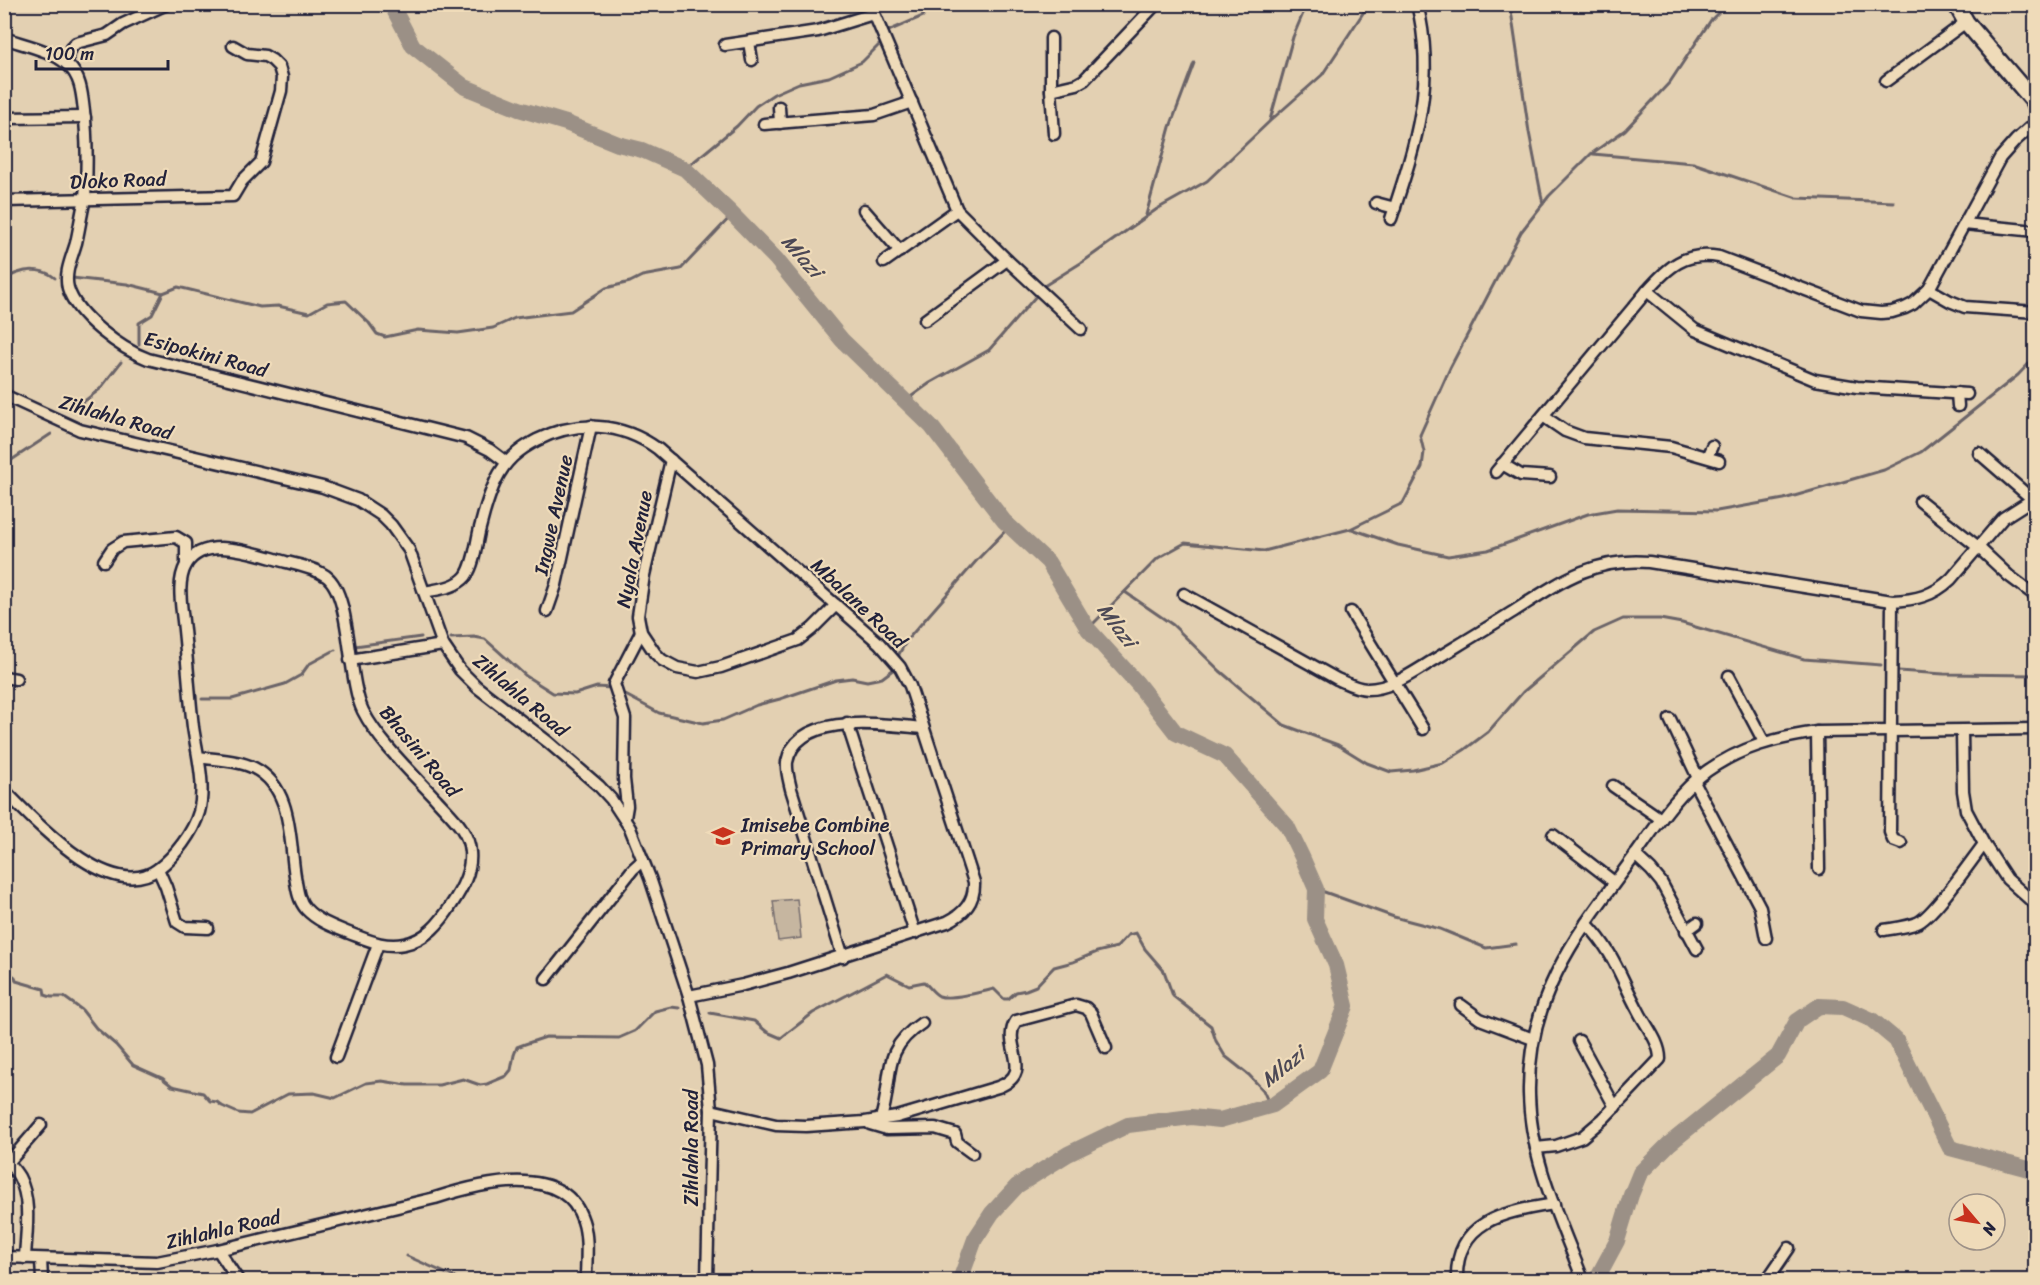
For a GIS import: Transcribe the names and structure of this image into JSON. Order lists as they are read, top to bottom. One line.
{"streets":{"street":["Dloko Road","Esipokini Road","Zihlahla Road","Ingwe Avenue","Nyala Avenue","Mbalane Road","Bhasini Road"]},"crossings":[["Dloko Road","Esipokini Road"],["Esipokini Road","Mbalane Road"],["Zihlahla Road","Mbalane Road"],["Ingwe Avenue","Mbalane Road"],["Nyala Avenue","Mbalane Road"]],"water":["Mlazi"],"places":{"school or university":["Imisebe Combine Primary School"]},"scale_bar":"100 m","north":"bottom right"}
